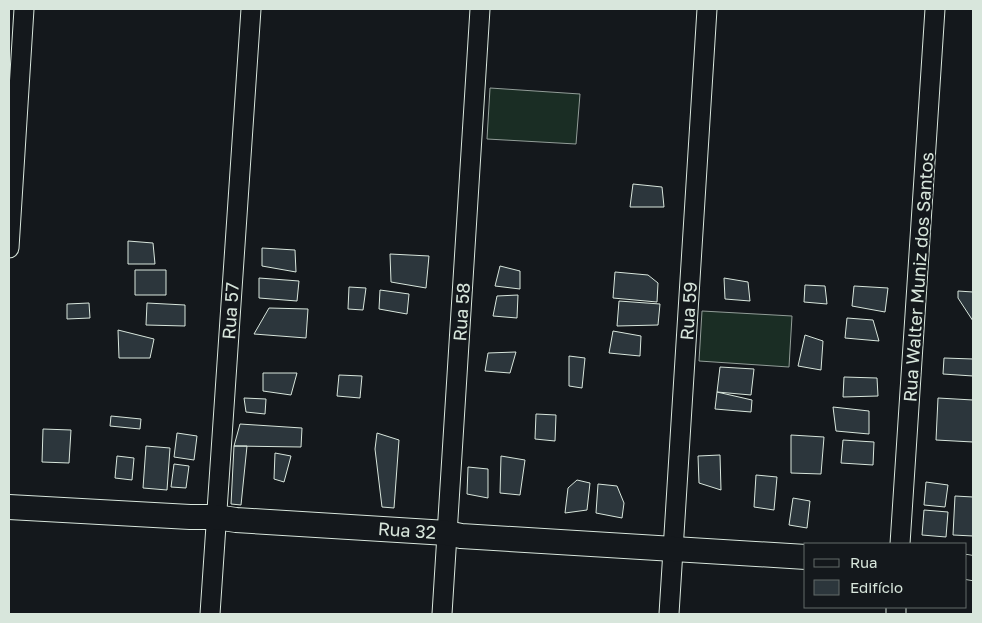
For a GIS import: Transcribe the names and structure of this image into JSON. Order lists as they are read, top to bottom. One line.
{"streets":{"main road":["Rua 32"],"street":["Rua Walter Muniz dos Santos","Rua 57","Rua 59","Rua 58"]},"crossings":[["Rua 57","Rua 32"],["Rua 59","Rua 32"],["Rua 58","Rua 32"]],"legend":["Rua","Edifício"]}
